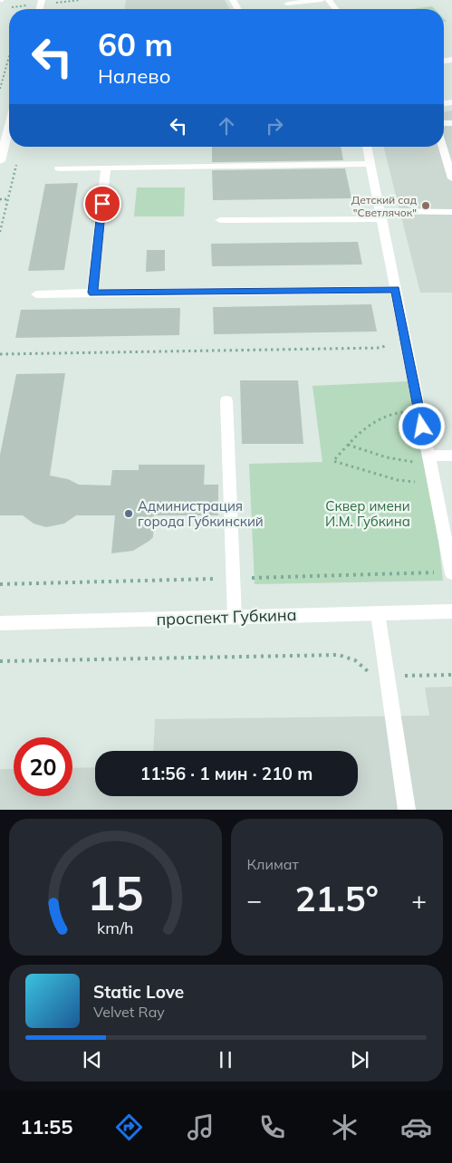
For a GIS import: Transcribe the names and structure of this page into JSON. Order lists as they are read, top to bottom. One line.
{"streets":{"street":["проспект Губкина"]},"parks":["Сквер имени И.М. Губкина"],"places":["Детский сад \"Светлячок\"","Администрация города Губкинский"],"page":{"turn":["60 m","Налево"],"limit":"20","trip":"11:56 · 1 мин · 210 m","tile":"Климат","heat":["−","21.5°","+"],"song":["Static Love","Velvet Ray"],"tabs":"11:55","gauge":["15","km/h"]}}
